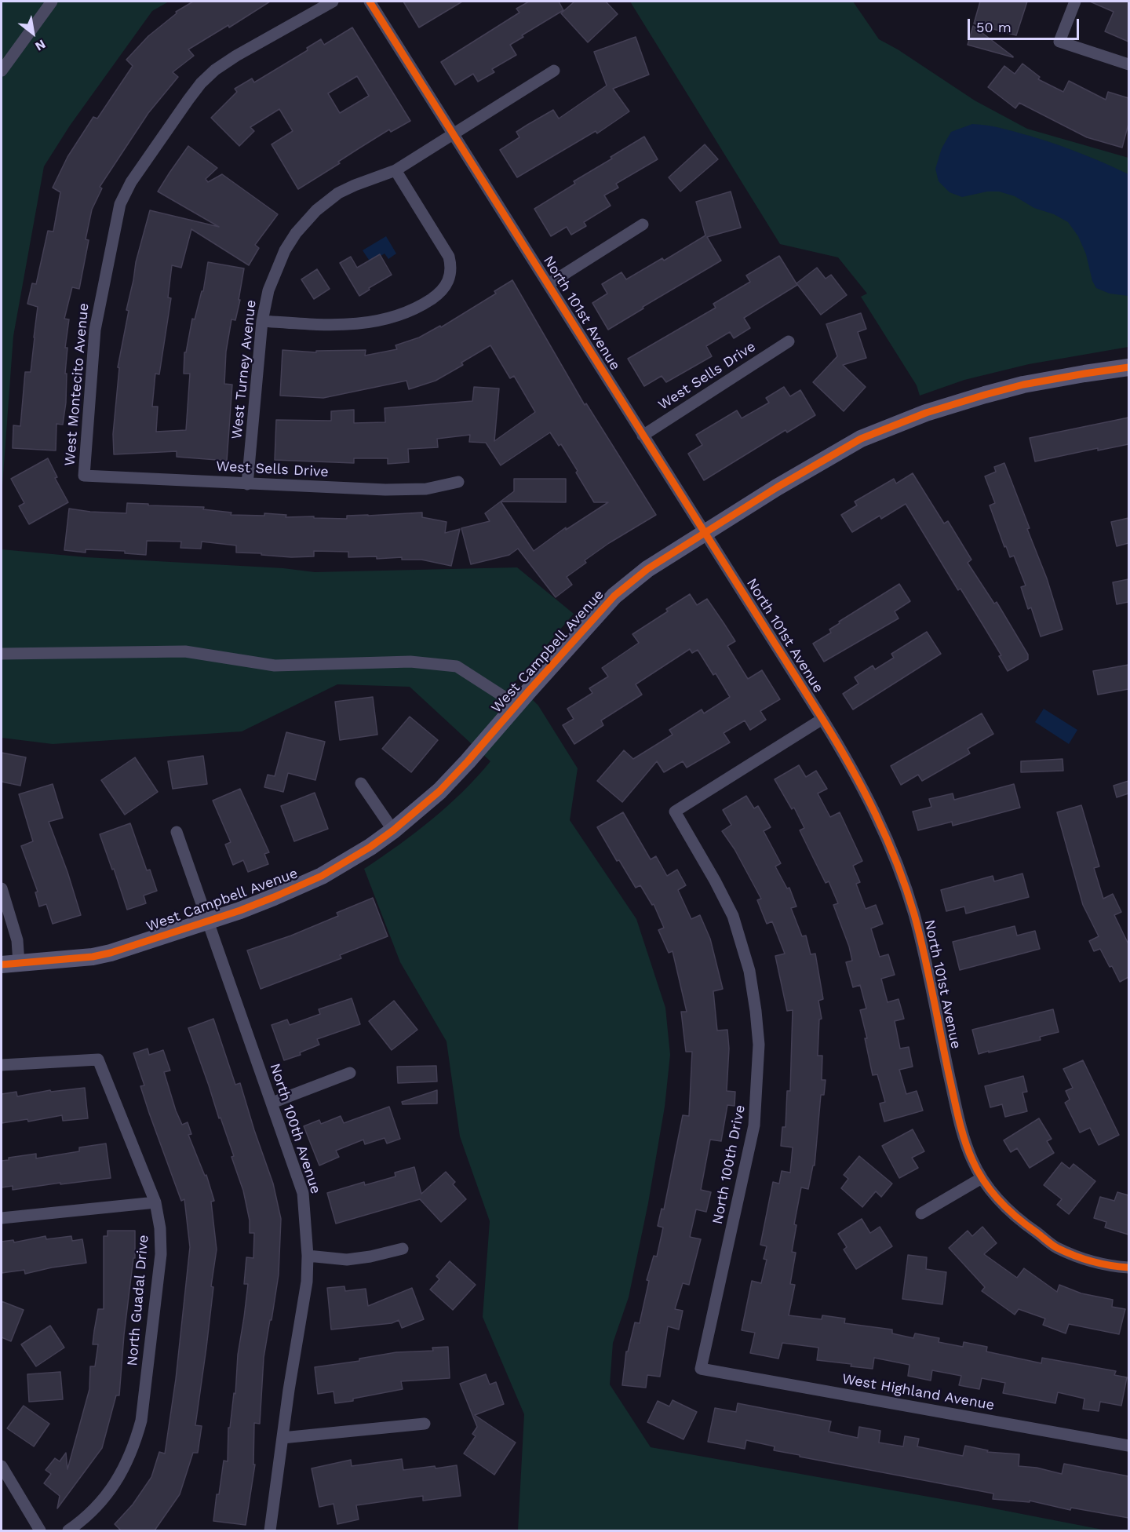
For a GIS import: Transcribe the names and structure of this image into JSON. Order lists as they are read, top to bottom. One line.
{"streets":{"street":["North 101st Avenue","West Turney Avenue","West Sells Drive","West Montecito Avenue","West Campbell Avenue","North 100th Avenue","North 100th Drive","North Guadal Drive","West Highland Avenue"]},"crossings":[["North 101st Avenue","West Turney Avenue"],["North 101st Avenue","West Sells Drive"],["North 101st Avenue","West Campbell Avenue"],["North 101st Avenue","North 100th Drive"],["West Turney Avenue","West Sells Drive"],["West Sells Drive","West Montecito Avenue"],["West Campbell Avenue","North 100th Avenue"],["North 100th Drive","West Highland Avenue"]],"scale_bar":"50 m","north":"bottom right"}
